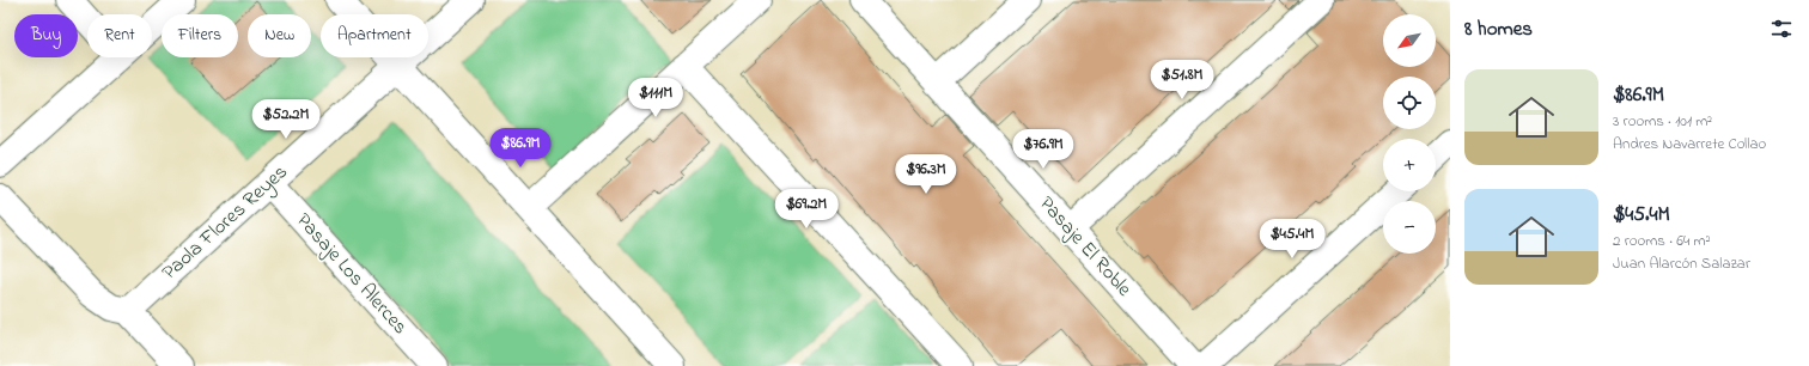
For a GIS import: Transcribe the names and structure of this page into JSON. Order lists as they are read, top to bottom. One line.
{"streets":{"street":["Paola Flores Reyes","Pasaje El Roble","Pasaje Los Alerces"]},"crossings":[["Paola Flores Reyes","Pasaje Los Alerces"]],"north":"bottom left","page":{"heading":"8 homes","map_buttons":["+","−"],"chip":["Buy","Rent","Filters","New","Apartment"],"list":[{"name":"$86.9M","note":"3 rooms · 101 m² · Andres Navarrete Collao"},{"name":"$45.4M","note":"2 rooms · 64 m² · Juan Alarcón Salazar"}],"price":["$51.8M","$111M","$52.2M","$86.9M","$76.9M","$96.3M","$69.2M","$45.4M"]}}
